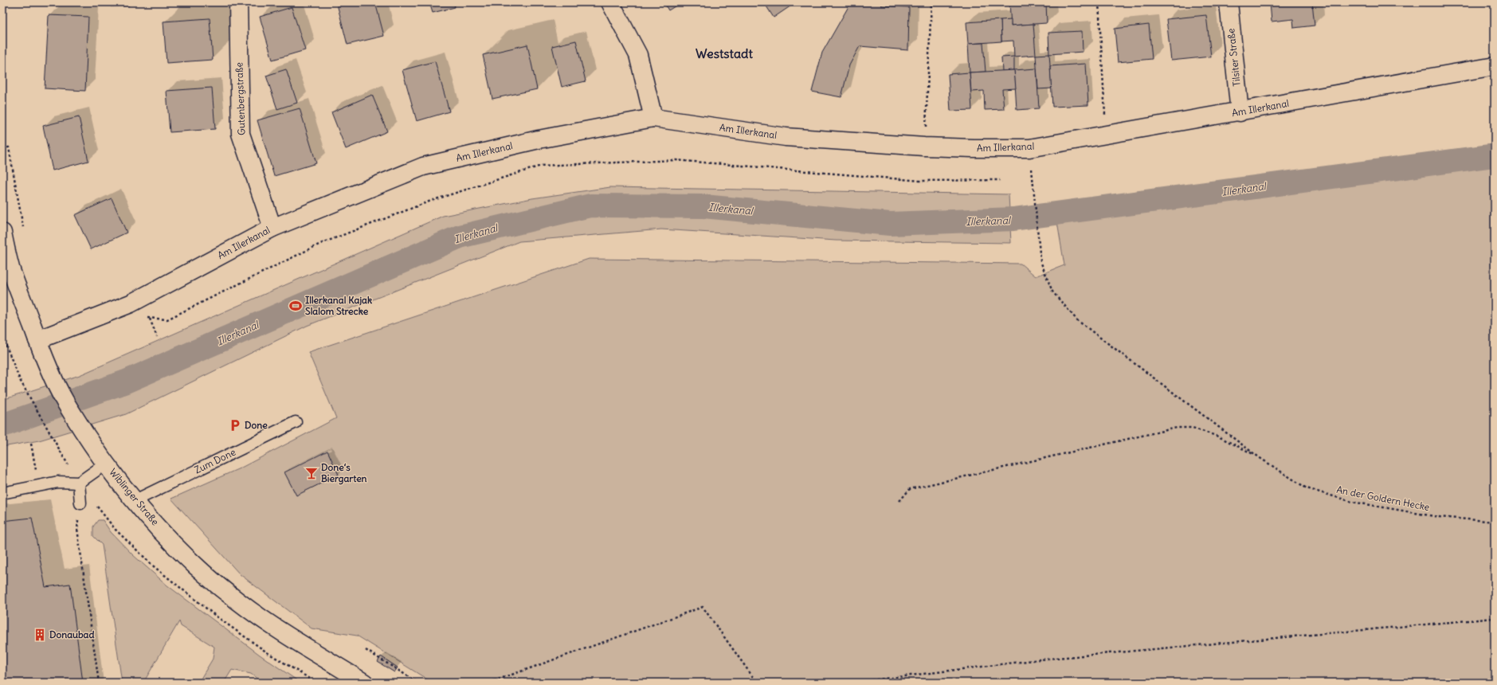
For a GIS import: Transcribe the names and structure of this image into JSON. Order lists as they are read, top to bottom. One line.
{"streets":{"street":["Tilsiter Straße","Gutenbergstraße","Am Illerkanal","Wiblinger Straße"],"lane":["Zum Done"],"path":["An der Goldern Hecke"]},"crossings":[["Tilsiter Straße","Am Illerkanal"],["Gutenbergstraße","Am Illerkanal"],["Am Illerkanal","Wiblinger Straße"],["Zum Done","Wiblinger Straße"]],"districts":["Weststadt"],"water":["Illerkanal"],"places":{"sports":["Illerkanal Kajak Slalom Strecke"],"parking":["Done"],"bar":["Done‘s Biergarten"],"building":["Donaubad"]}}
